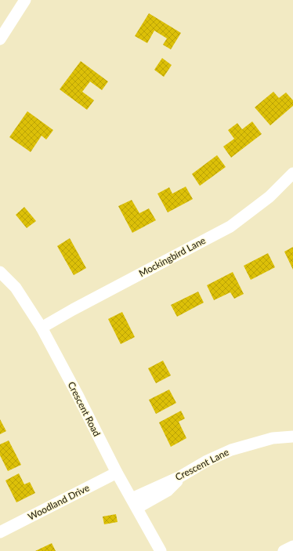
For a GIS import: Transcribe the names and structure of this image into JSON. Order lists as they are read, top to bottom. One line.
{"streets":{"street":["Mockingbird Lane","Crescent Road","Crescent Lane","Woodland Drive"]},"crossings":[["Mockingbird Lane","Crescent Road"],["Crescent Road","Crescent Lane"],["Crescent Road","Woodland Drive"]]}
